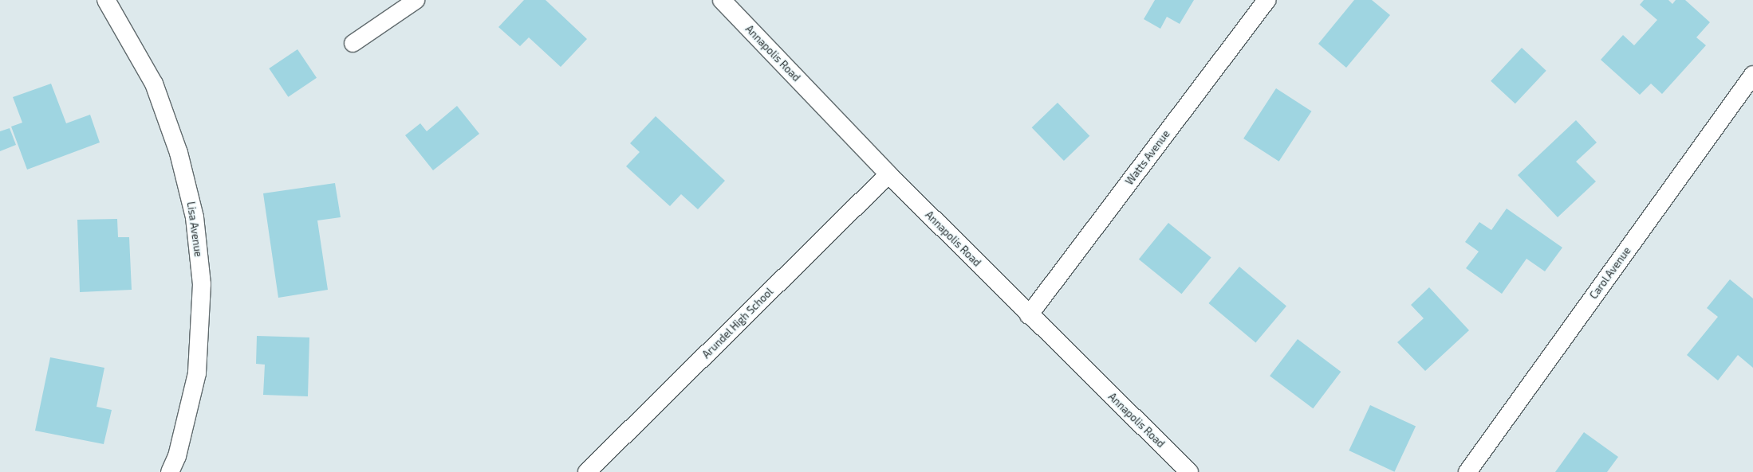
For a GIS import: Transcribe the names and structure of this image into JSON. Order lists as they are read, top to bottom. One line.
{"streets":{"street":["Annapolis Road","Watts Avenue","Lisa Avenue","Carol Avenue","Arundel High School"]},"crossings":[["Annapolis Road","Watts Avenue"],["Annapolis Road","Arundel High School"]]}
